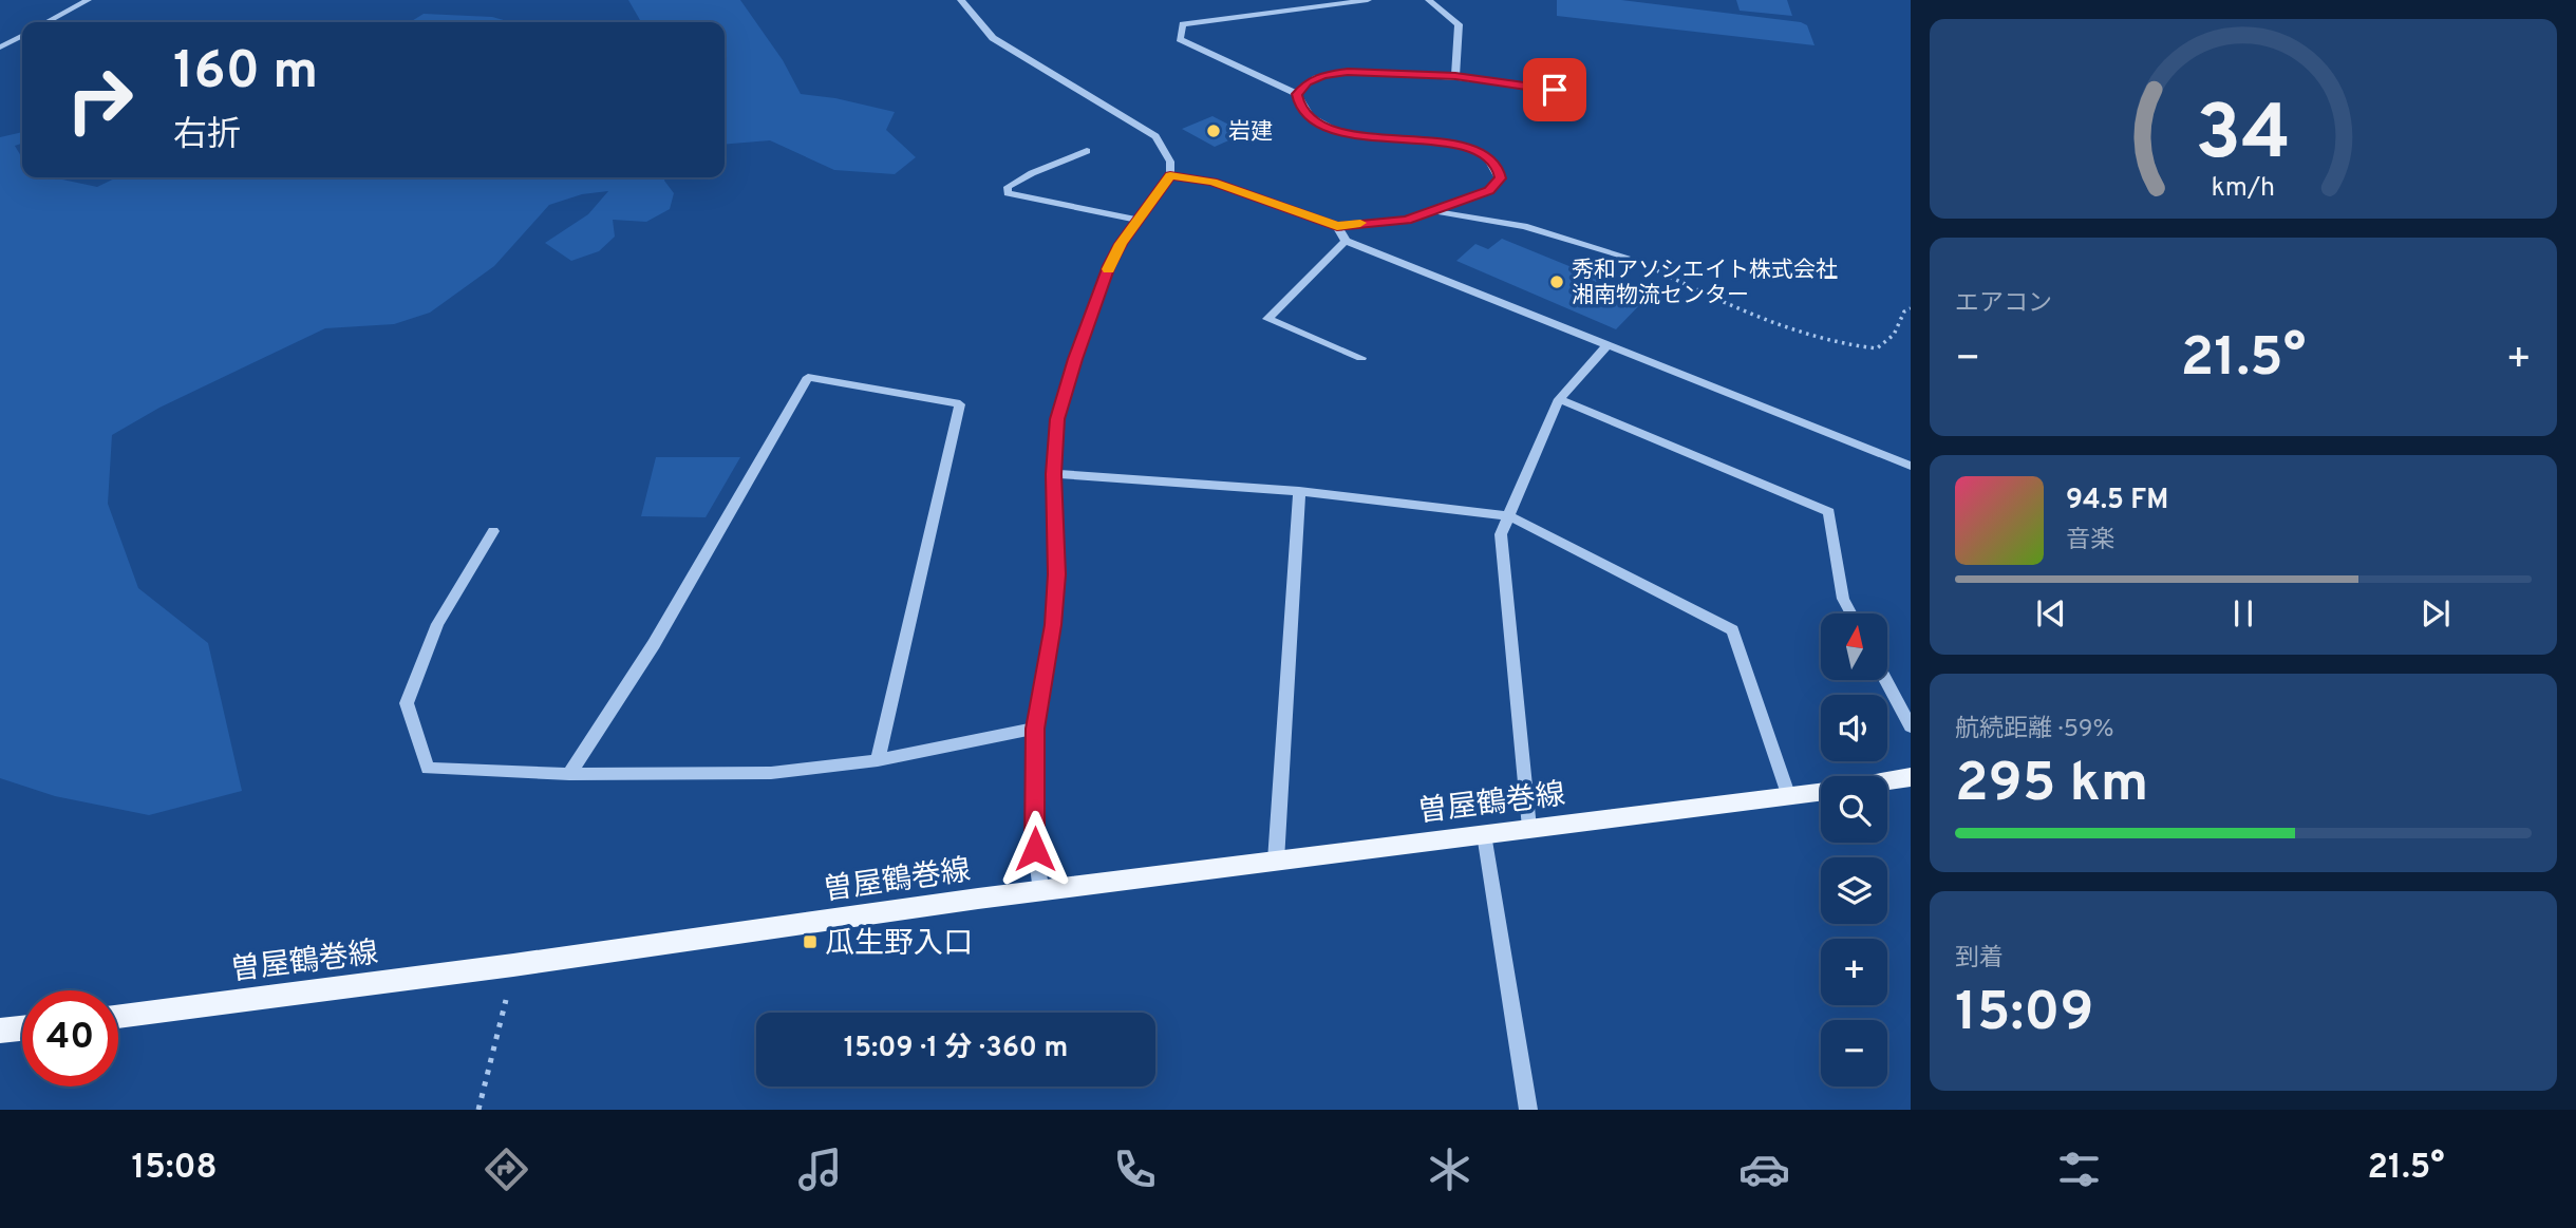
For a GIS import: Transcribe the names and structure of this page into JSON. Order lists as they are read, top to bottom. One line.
{"streets":{"main road":["曽屋鶴巻線"]},"places":{"other":["岩建","秀和アソシエイト株式会社 湘南物流センター"],"transit":["瓜生野入口"]},"north":"top","page":{"turn":["160 m","右折"],"tile":["エアコン",["航続距離 · 59%","295 km"],["到着","15:09"]],"heat":["−","21.5°","+"],"song":["94.5 FM","音楽"],"map_buttons":["+","−"],"limit":"40","trip":"15:09 · 1 分 · 360 m","tabs":["15:08","21.5°"],"gauge":["34","km/h"]}}
